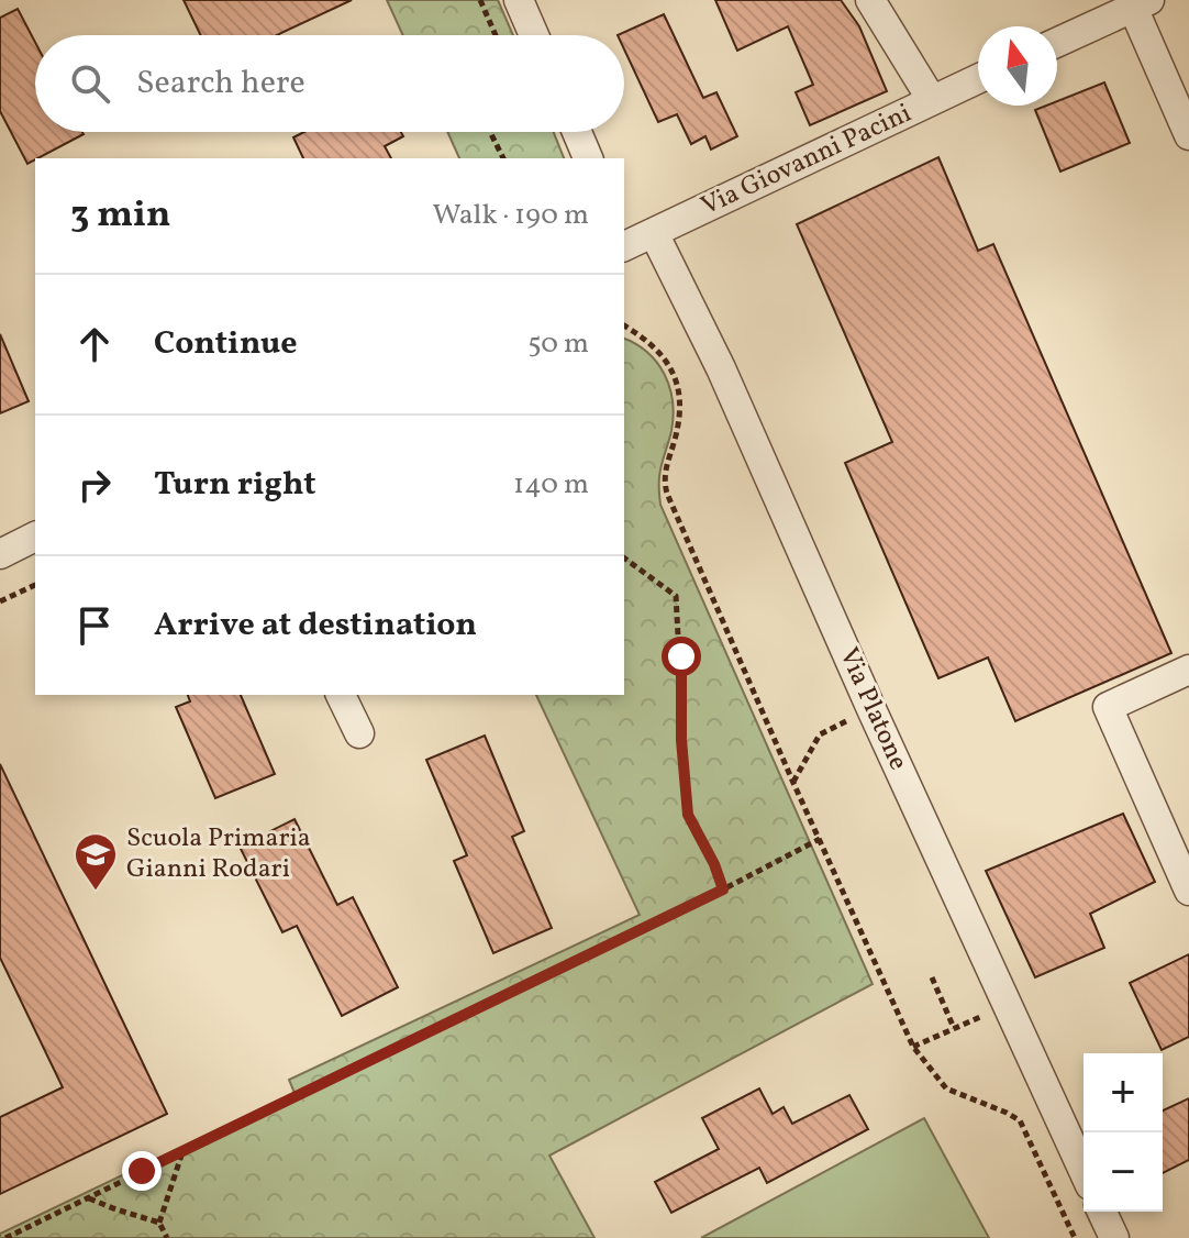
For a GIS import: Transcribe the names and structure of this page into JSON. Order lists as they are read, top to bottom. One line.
{"streets":{"street":["Via Giovanni Pacini","Via Platone"]},"crossings":[["Via Giovanni Pacini","Via Platone"]],"places":{"school or university":["Scuola Primaria Gianni Rodari"]},"north":"top","page":{"search":"Search here","heading":["3 min","Walk · 190 m"],"list":[["Continue","50 m"],["Turn right","140 m"],"Arrive at destination"],"map_buttons":["+","−"]}}
